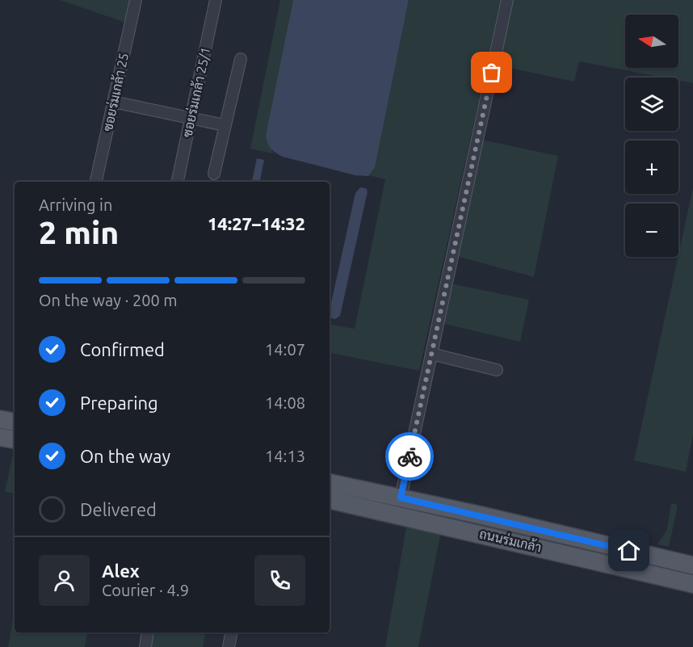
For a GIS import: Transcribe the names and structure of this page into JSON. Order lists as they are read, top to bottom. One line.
{"streets":{"main road":["ถนนร่มเกล้า"],"street":["ซอยร่มเกล้า 25","ซอยร่มเกล้า 25/1"]},"north":"left","page":{"map_buttons":["+","−"],"heading":["2 min","Arriving in","14:27–14:32"],"panel":["Alex","Courier · 4.9"],"bar":"On the way · 200 m","list":[["Confirmed","14:07"],["Preparing","14:08"],["On the way","14:13"],"Delivered"]}}
